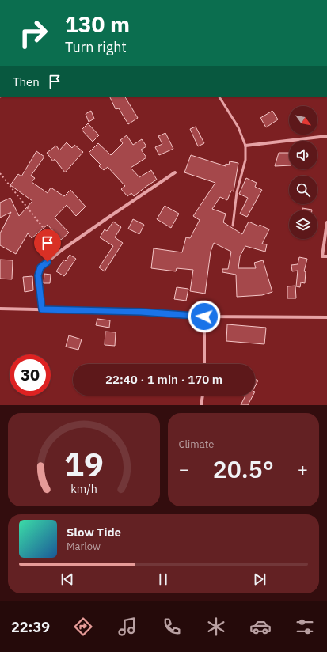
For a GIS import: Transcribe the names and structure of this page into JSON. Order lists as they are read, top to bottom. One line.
{"north":"bottom right","page":{"turn":["130 m","Turn right"],"then":"Then","limit":"30","trip":"22:40 · 1 min · 170 m","tile":"Climate","heat":["−","20.5°","+"],"song":["Slow Tide","Marlow"],"tabs":"22:39","gauge":["19","km/h"]}}
